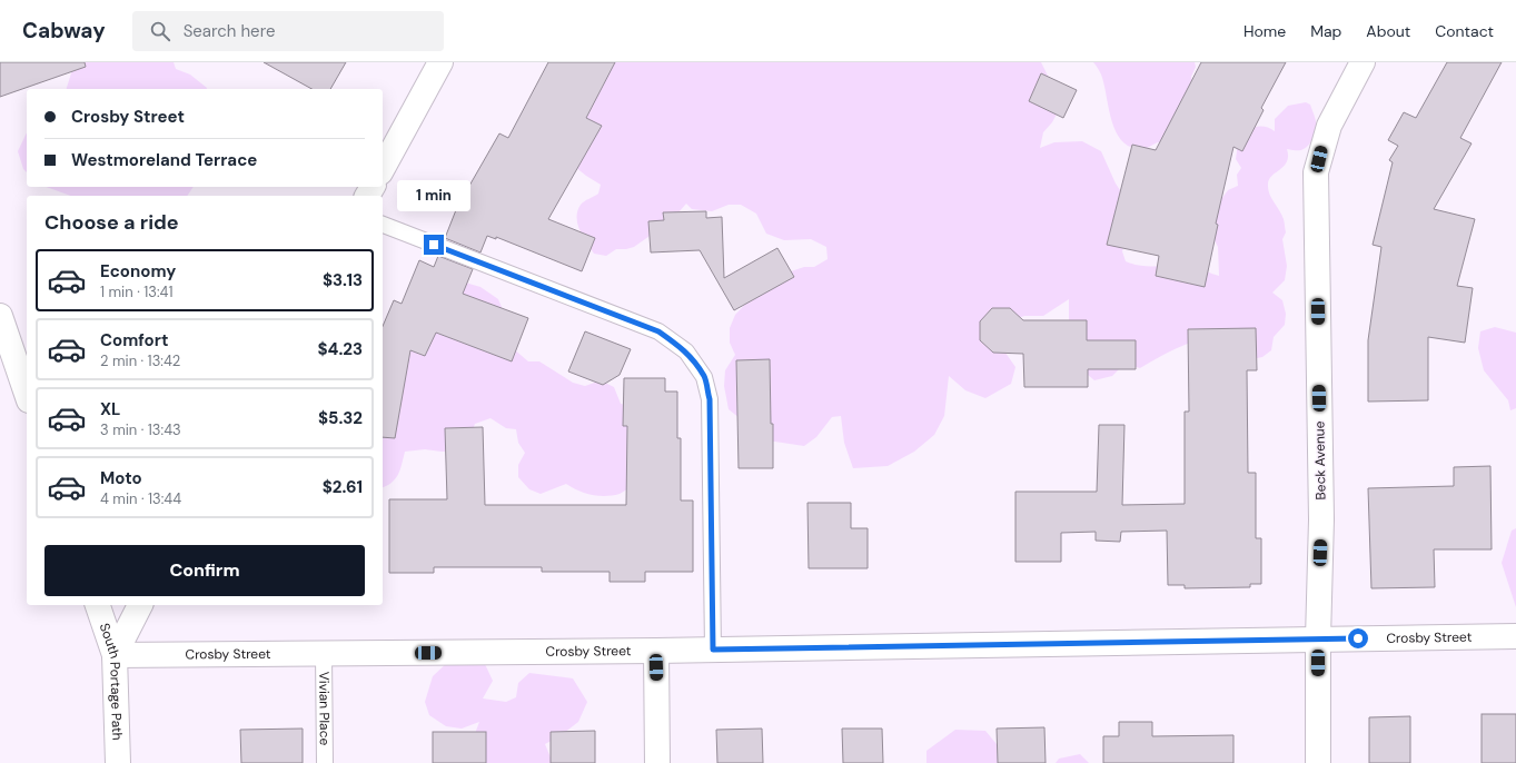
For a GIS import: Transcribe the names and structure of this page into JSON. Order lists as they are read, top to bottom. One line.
{"streets":{"street":["Beck Avenue","Crosby Street","South Portage Path"],"lane":["Vivian Place"]},"crossings":[["Beck Avenue","Crosby Street"],["Crosby Street","South Portage Path"],["Crosby Street","Vivian Place"]],"page":{"header":"Cabway","search":"Search here","nav":["Home","Map","About","Contact"],"banner":["Crosby Street","Westmoreland Terrace"],"bubble":"1 min","heading":"Choose a ride","list":[{"name":"Economy","note":"1 min · 13:41","value":"$3.13"},{"name":"Comfort","note":"2 min · 13:42","value":"$4.23"},{"name":"XL","note":"3 min · 13:43","value":"$5.32"},{"name":"Moto","note":"4 min · 13:44","value":"$2.61"}],"buttons":"Confirm"}}
